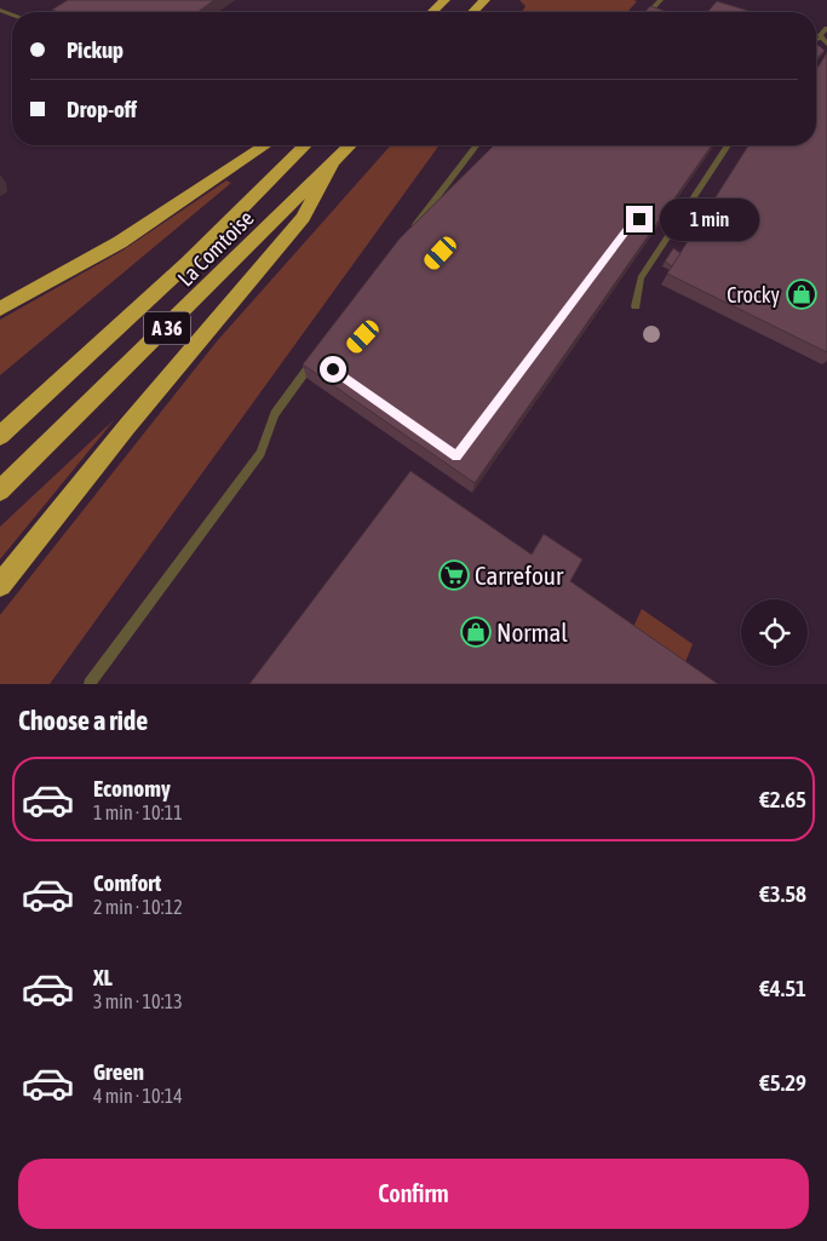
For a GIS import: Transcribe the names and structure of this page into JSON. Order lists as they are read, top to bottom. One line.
{"streets":{"highway":["La Comtoise","A 36"]},"places":{"shop":["Crocky","Normal"],"supermarket":["Carrefour"]},"page":{"banner":["Pickup","Drop-off"],"bubble":"1 min","heading":"Choose a ride","list":[{"name":"Economy","note":"1 min · 10:11","value":"€2.65"},{"name":"Comfort","note":"2 min · 10:12","value":"€3.58"},{"name":"XL","note":"3 min · 10:13","value":"€4.51"},{"name":"Green","note":"4 min · 10:14","value":"€5.29"}],"buttons":"Confirm"}}
